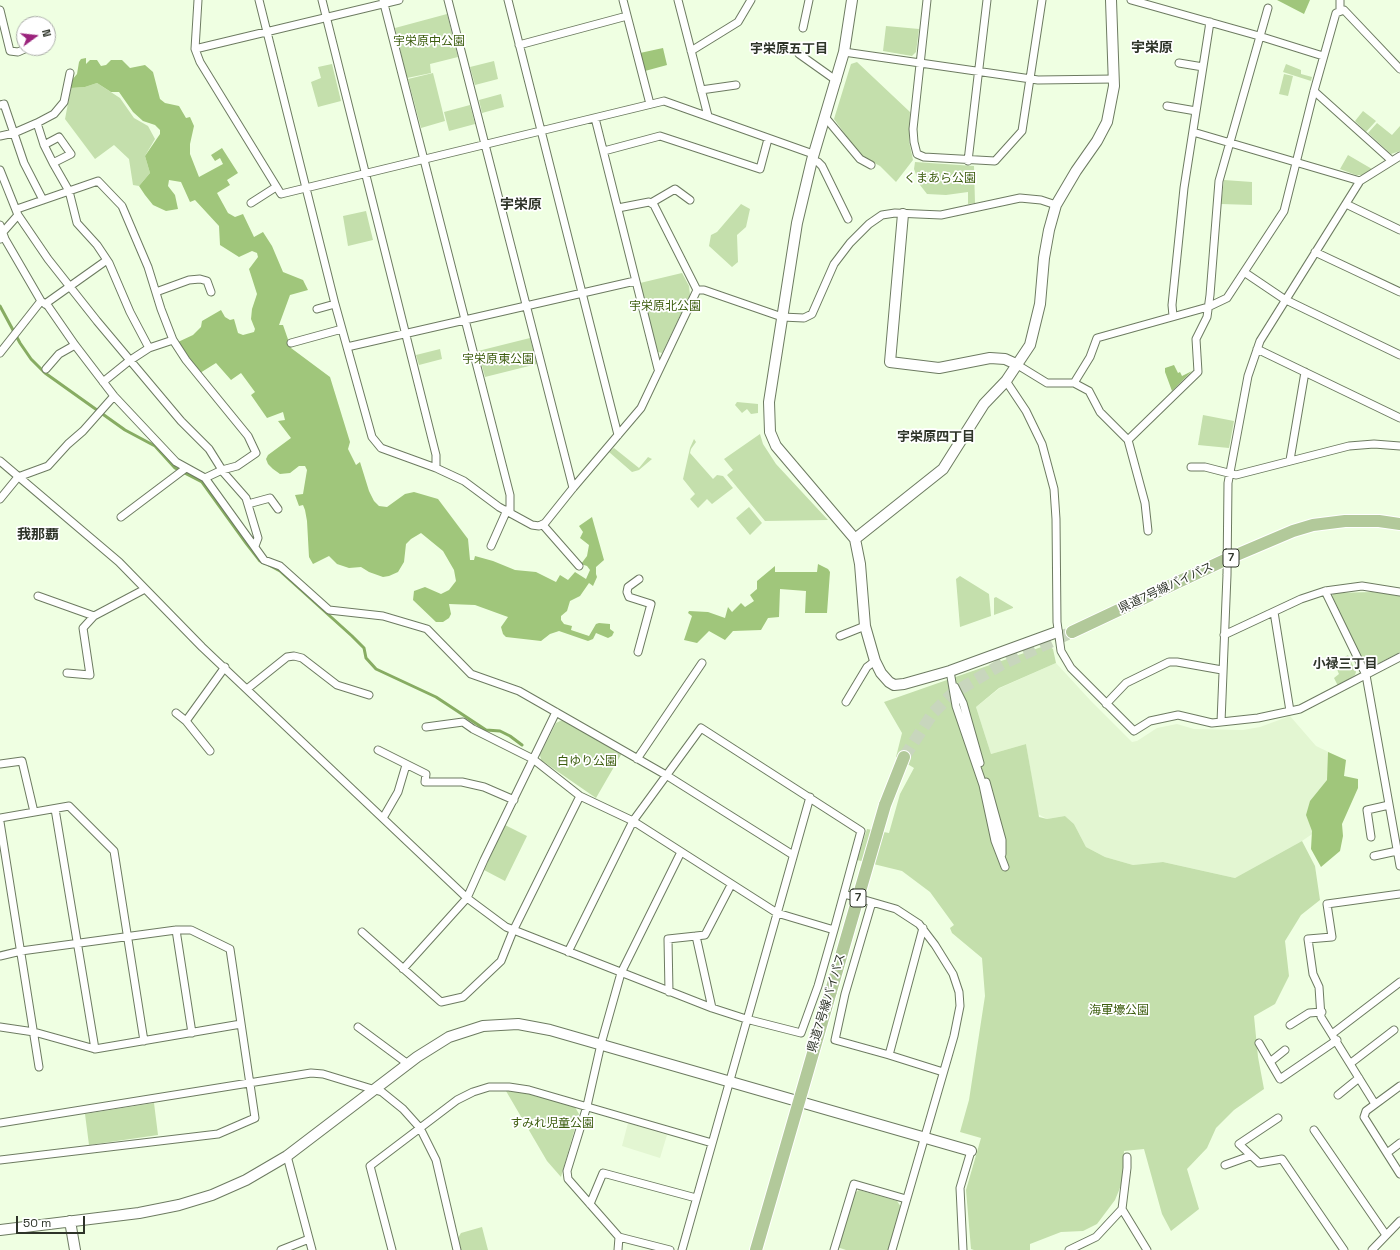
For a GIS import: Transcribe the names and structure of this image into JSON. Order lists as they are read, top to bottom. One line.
{"streets":{"main road":["7","県道7号線バイパス"]},"districts":["宇栄原","宇栄原五丁目","宇栄原","宇栄原四丁目","我那覇","小禄三丁目"],"parks":["宇栄原中公園","くまあら公園","宇栄原北公園","宇栄原東公園","白ゆり公園","海軍壕公園","すみれ児童公園"],"scale_bar":"50 m","north":"right"}
